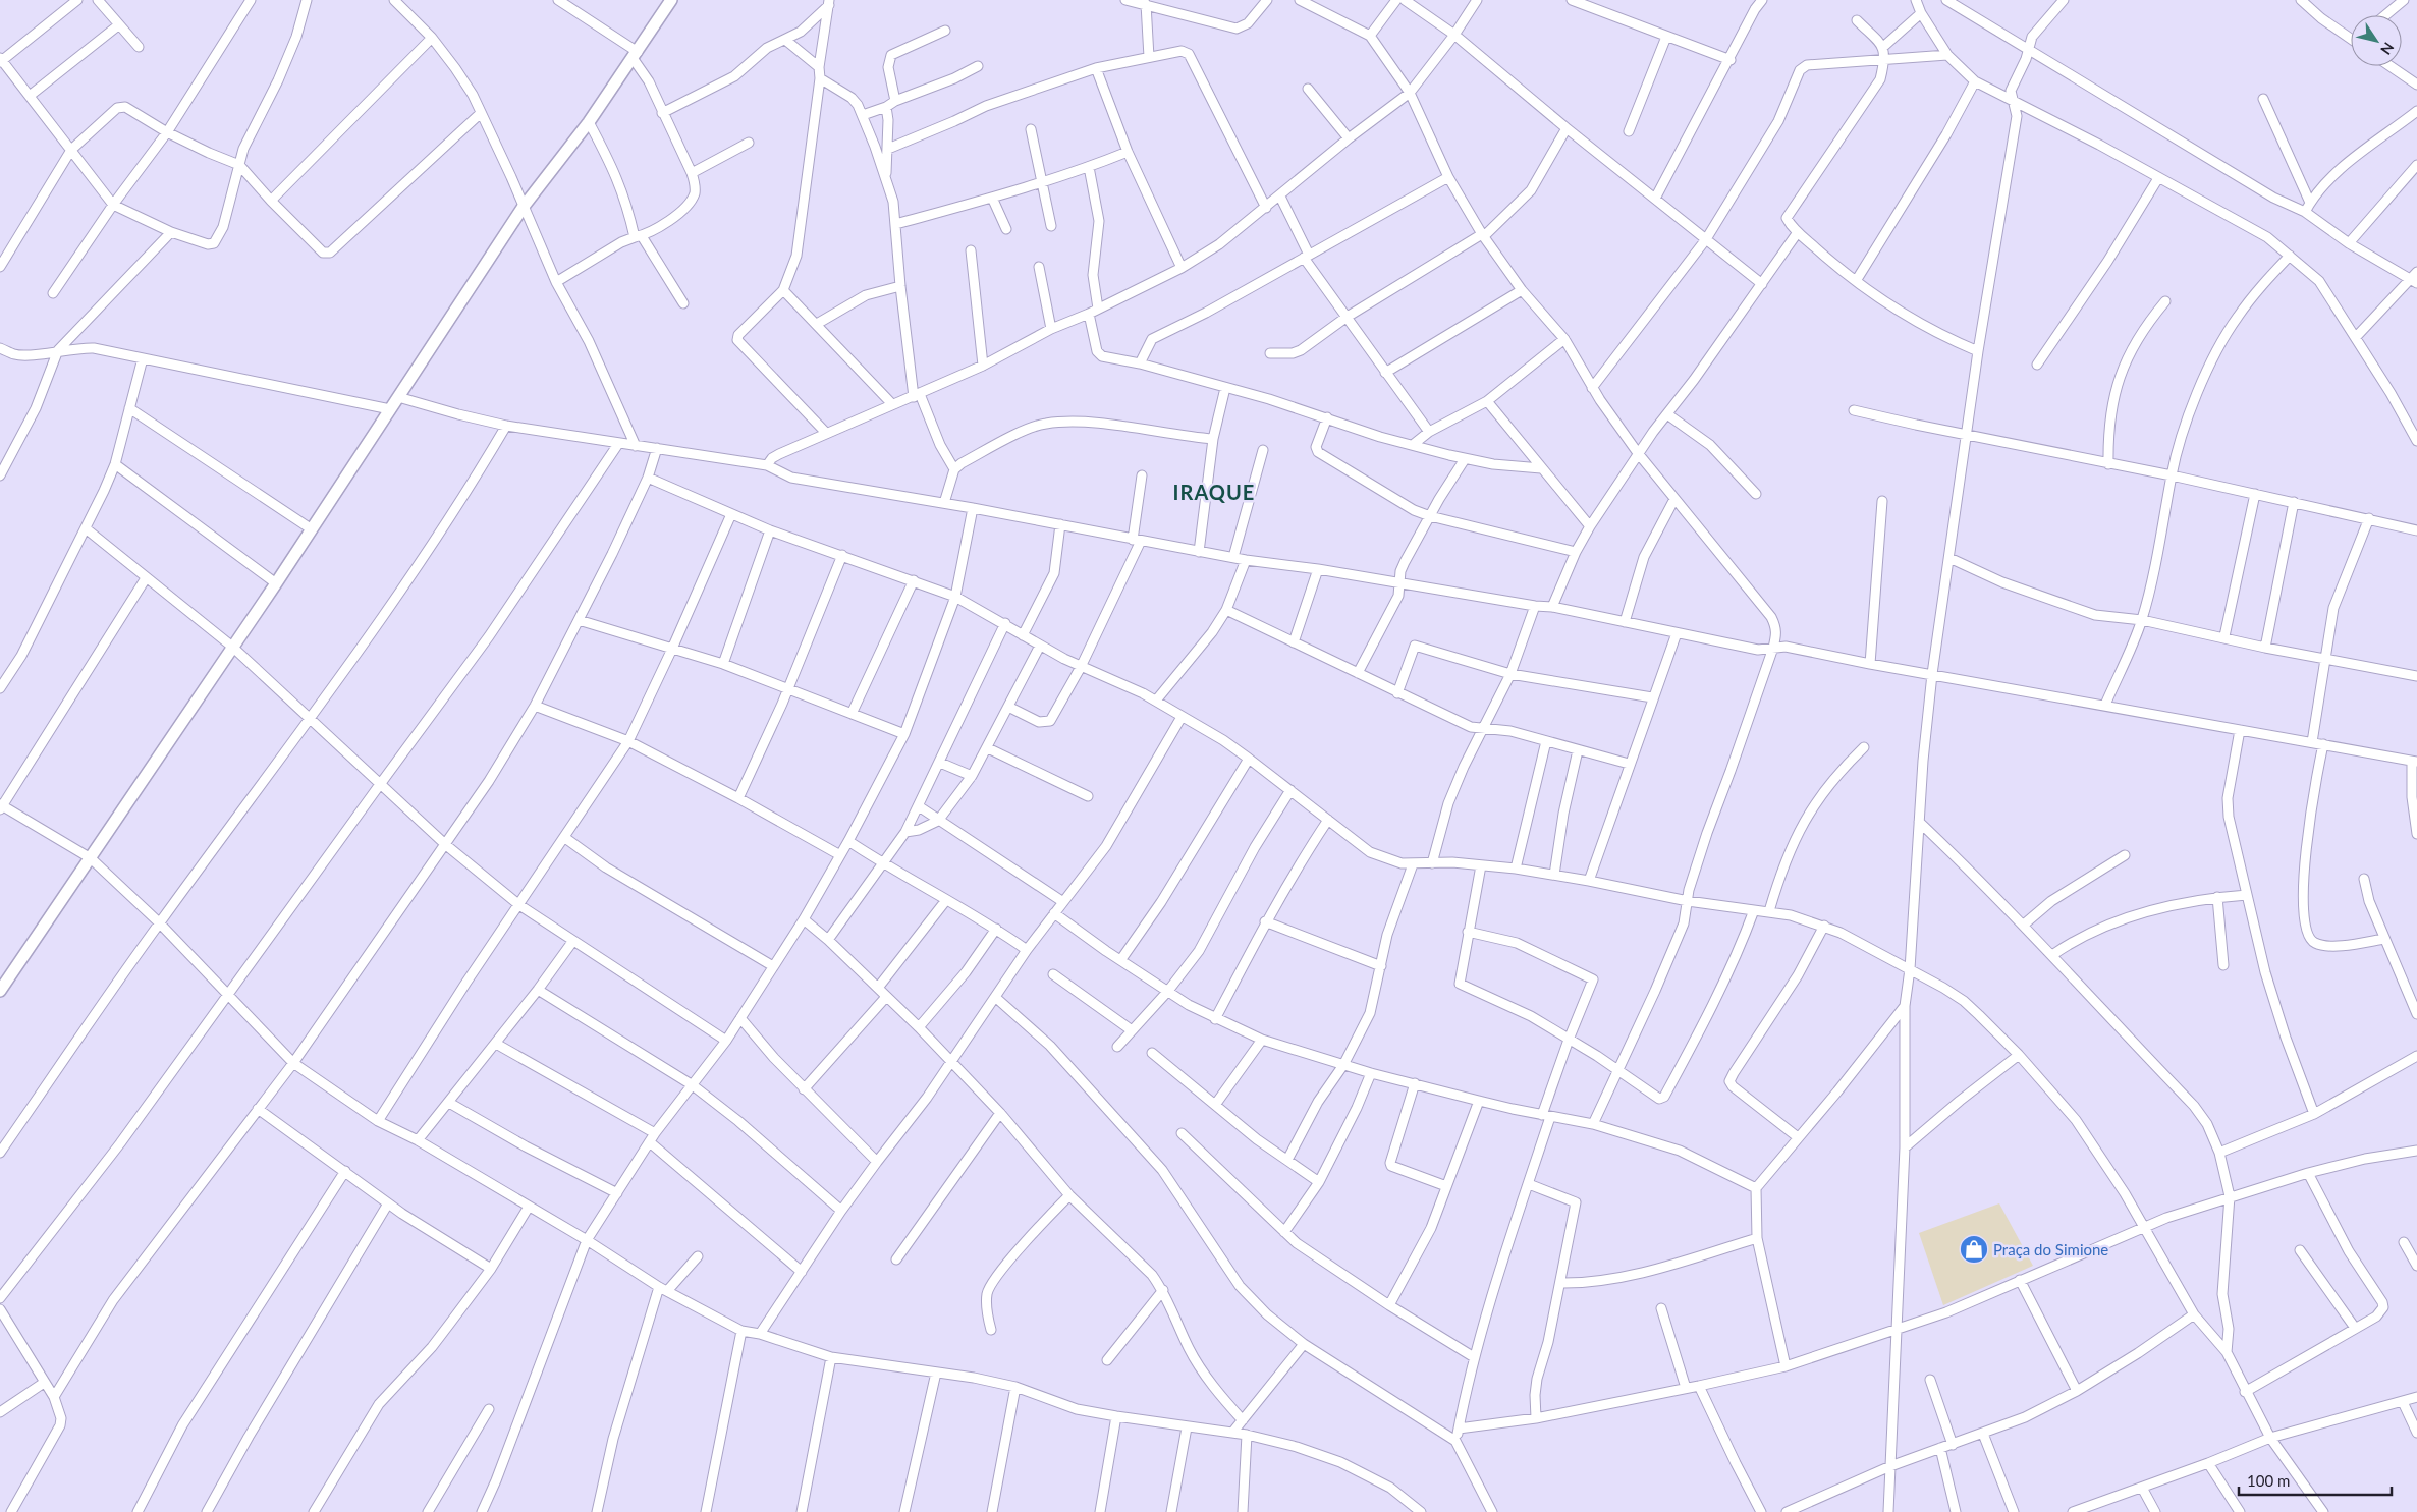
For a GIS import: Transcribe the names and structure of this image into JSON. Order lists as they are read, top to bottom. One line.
{"districts":["IRAQUE"],"places":{"shop":["Praça do Simione"]},"scale_bar":"100 m","north":"bottom right"}
